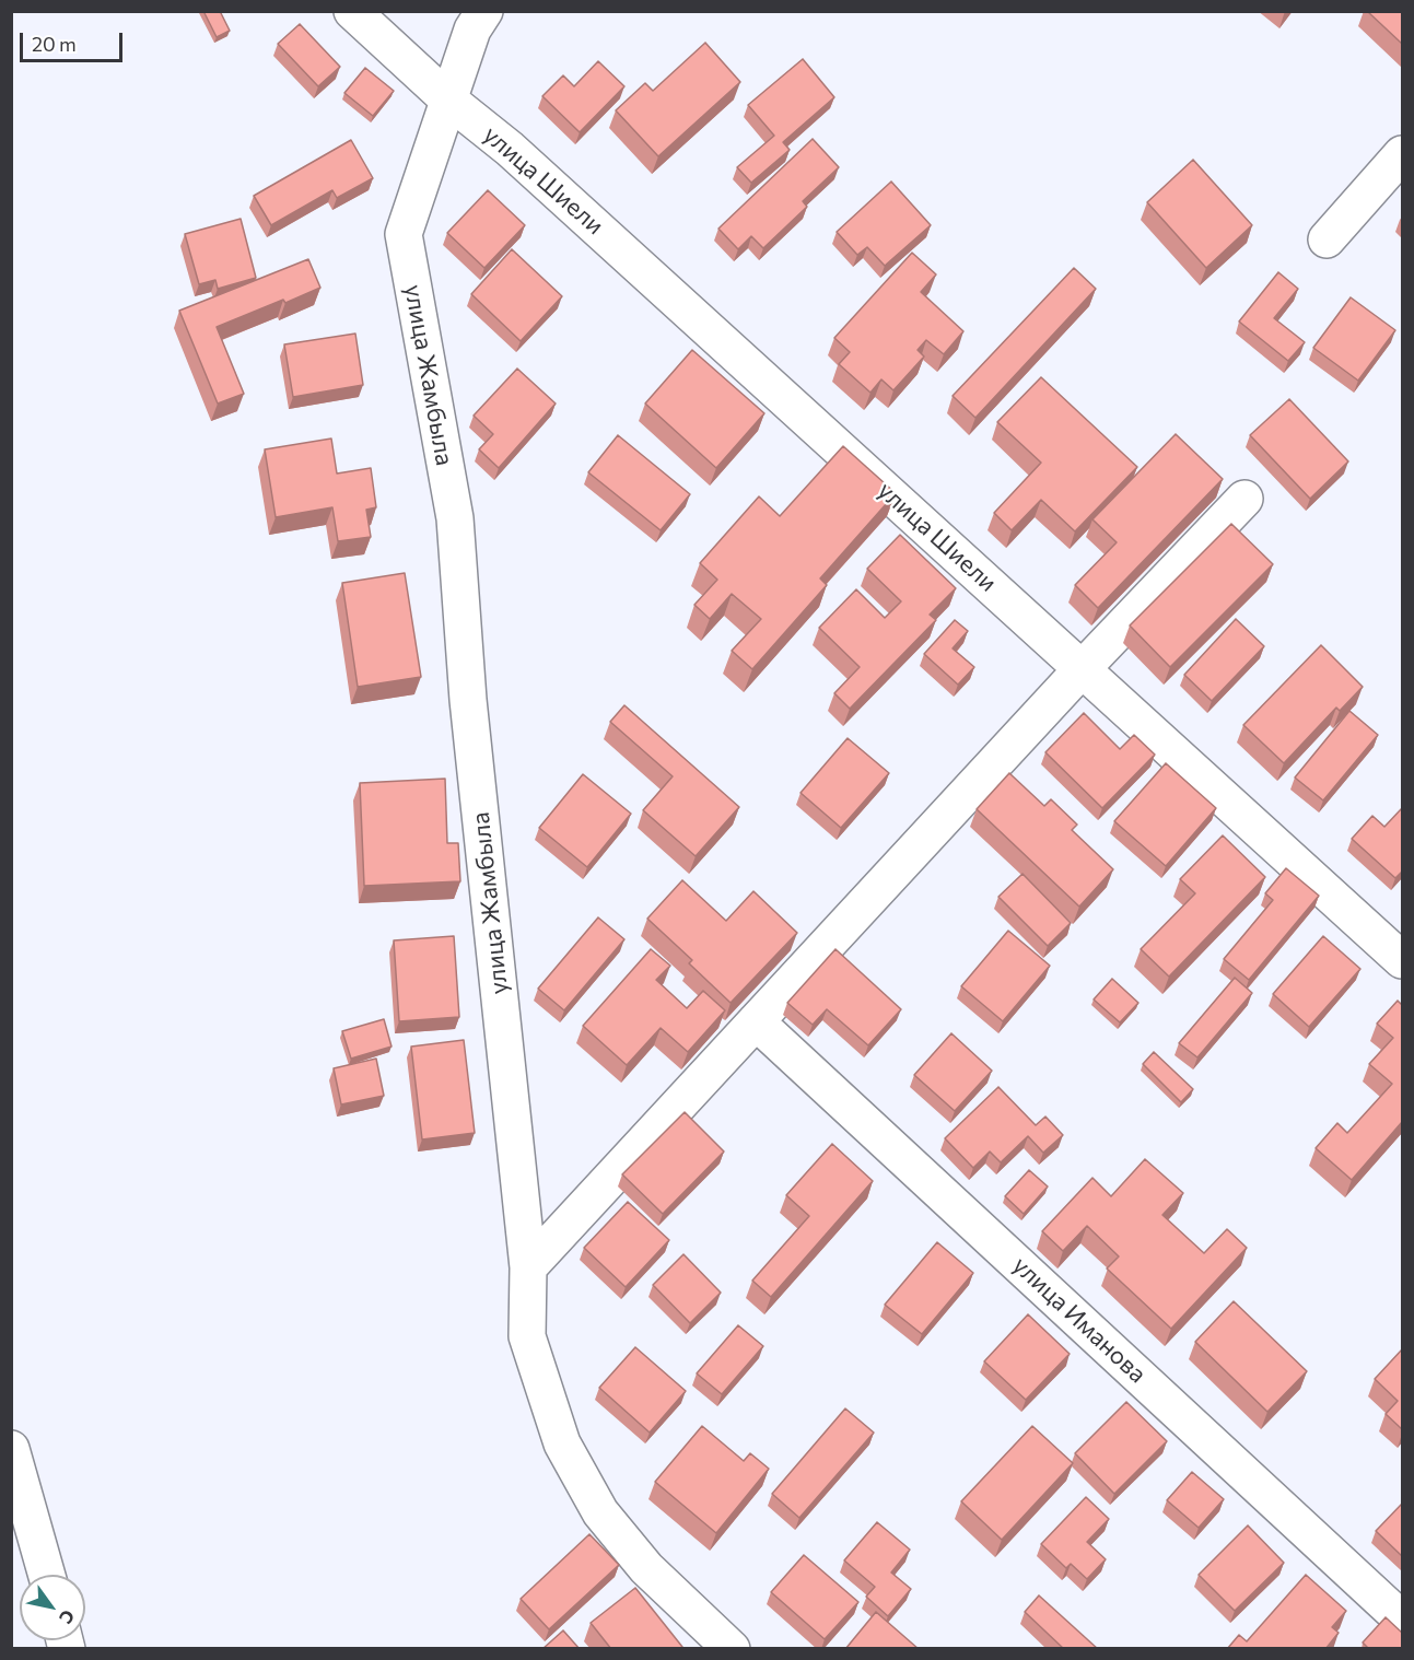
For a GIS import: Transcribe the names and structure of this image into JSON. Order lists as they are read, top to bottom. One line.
{"streets":{"street":["улица Шиели","улица Жамбыла","улица Иманова"]},"crossings":[["улица Шиели","улица Жамбыла"]],"scale_bar":"20 m","north":"bottom right"}
